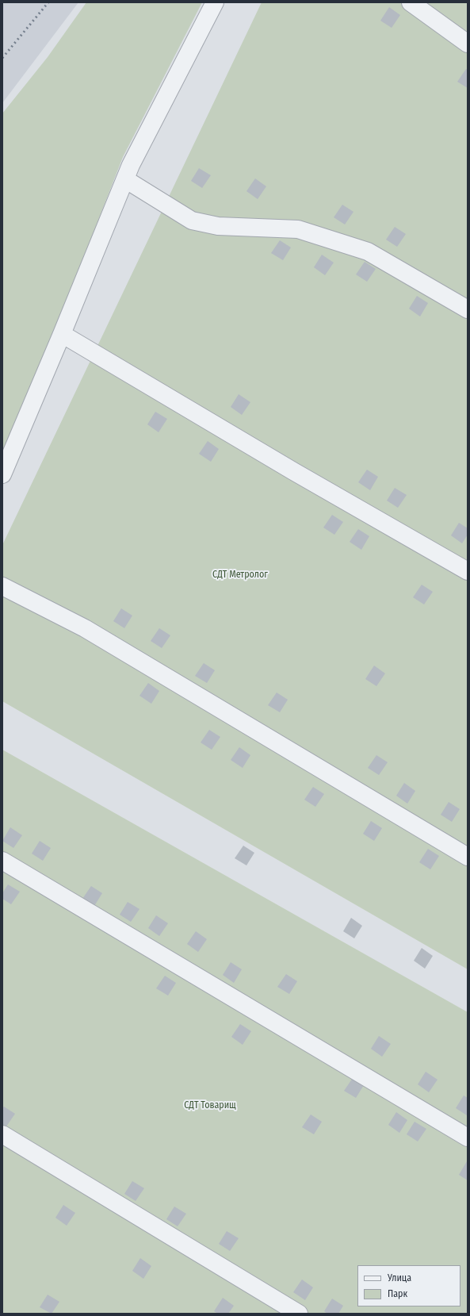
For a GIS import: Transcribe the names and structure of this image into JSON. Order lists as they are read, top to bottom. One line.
{"parks":["СДТ Метролог","СДТ Товарищ"],"legend":["Улица","Парк"]}
